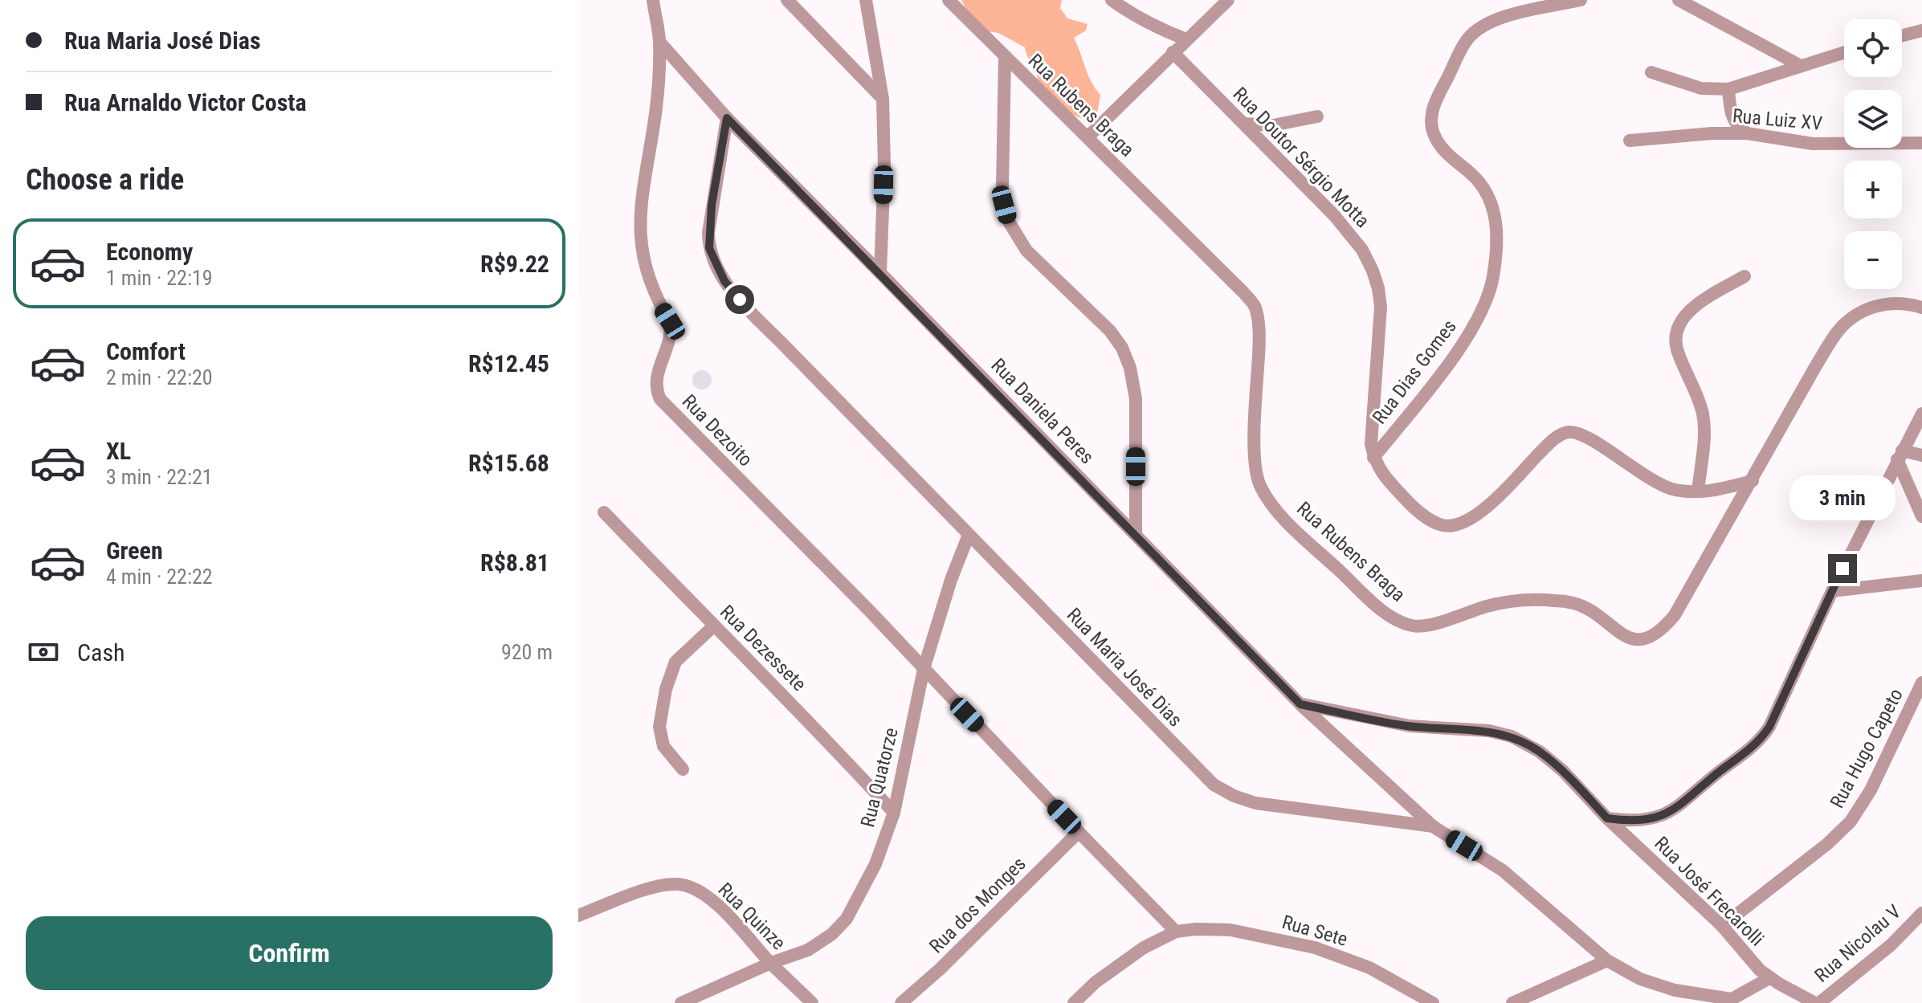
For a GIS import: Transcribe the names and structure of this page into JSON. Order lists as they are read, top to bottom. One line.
{"streets":{"street":["Rua Rubens Braga","Rua Luiz XV","Rua Doutor Sérgio Motta","Rua Dias Gomes","Rua Daniela Peres","Rua Dezoito","Rua Dezessete","Rua Maria José Dias","Rua Hugo Capeto","Rua Quatorze","Rua José Frecarolli","Rua dos Monges","Rua Quinze","Rua Sete","Rua Nicolau V"]},"crossings":[["Rua Doutor Sérgio Motta","Rua Dias Gomes"],["Rua Daniela Peres","Rua Dezoito"],["Rua Daniela Peres","Rua Maria José Dias"],["Rua Daniela Peres","Rua José Frecarolli"],["Rua Dezoito","Rua Quatorze"],["Rua Dezessete","Rua Quatorze"],["Rua Maria José Dias","Rua Quatorze"],["Rua Hugo Capeto","Rua José Frecarolli"],["Rua Quatorze","Rua Quinze"],["Rua José Frecarolli","Rua Nicolau V"]],"page":{"banner":["Rua Maria José Dias","Rua Arnaldo Victor Costa"],"map_buttons":["+","−"],"heading":"Choose a ride","list":[{"name":"Economy","note":"1 min · 22:19","value":"R$9.22"},{"name":"Comfort","note":"2 min · 22:20","value":"R$12.45"},{"name":"XL","note":"3 min · 22:21","value":"R$15.68"},{"name":"Green","note":"4 min · 22:22","value":"R$8.81"}],"bubble":"3 min","pay":["Cash","920 m"],"buttons":"Confirm"}}
